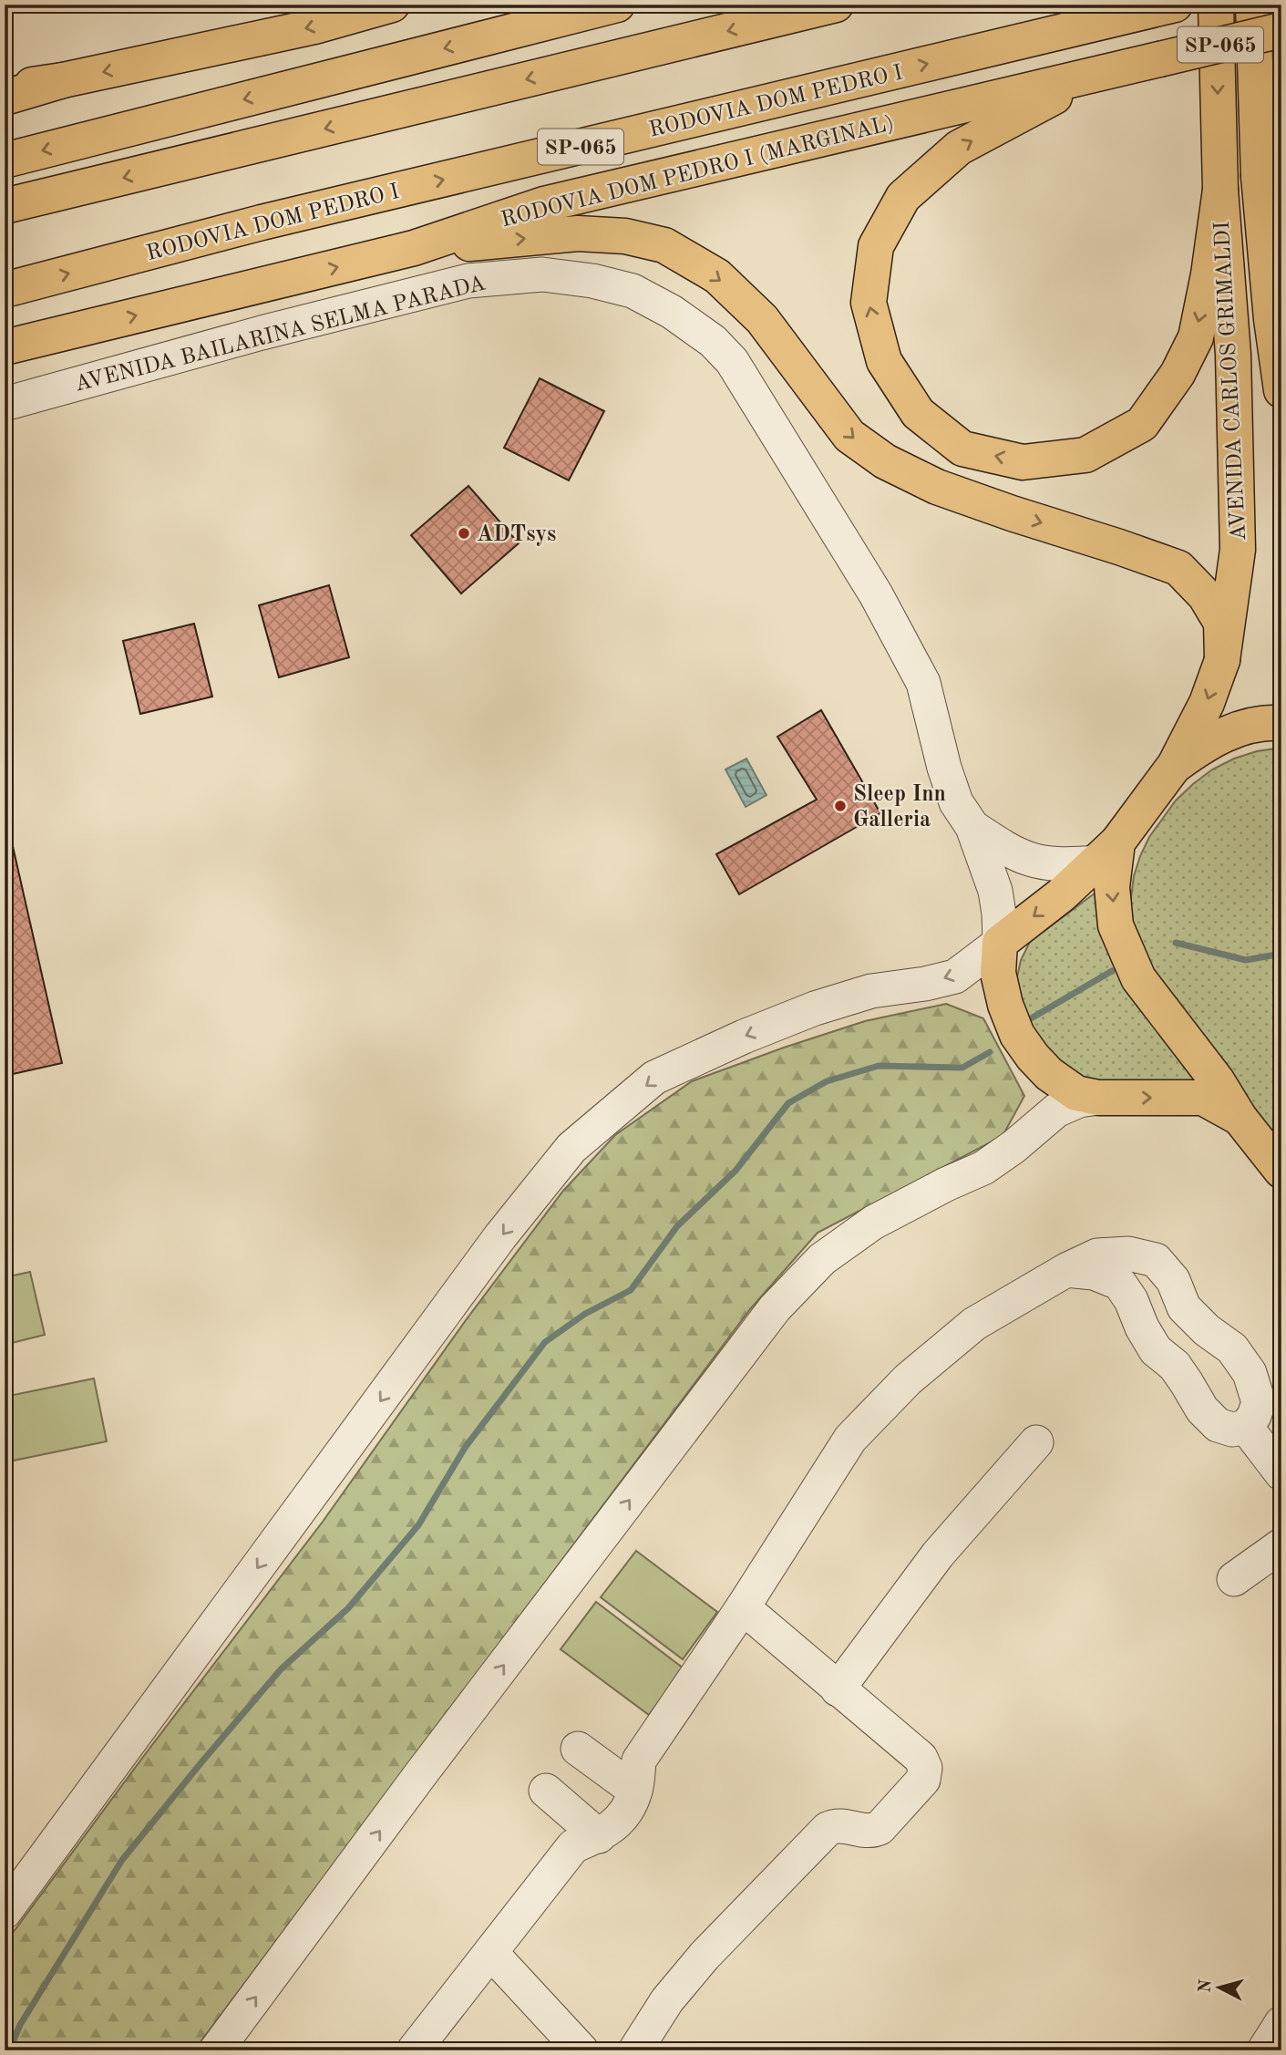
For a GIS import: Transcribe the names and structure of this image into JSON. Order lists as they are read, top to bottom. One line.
{"streets":{"main road":["SP-065","RODOVIA DOM PEDRO I","RODOVIA DOM PEDRO I (MARGINAL)","AVENIDA CARLOS GRIMALDI"],"street":["AVENIDA BAILARINA SELMA PARADA"]},"crossings":[["AVENIDA BAILARINA SELMA PARADA","AVENIDA CARLOS GRIMALDI"]],"places":["ADTsys","Sleep Inn Galleria"],"north":"left"}
